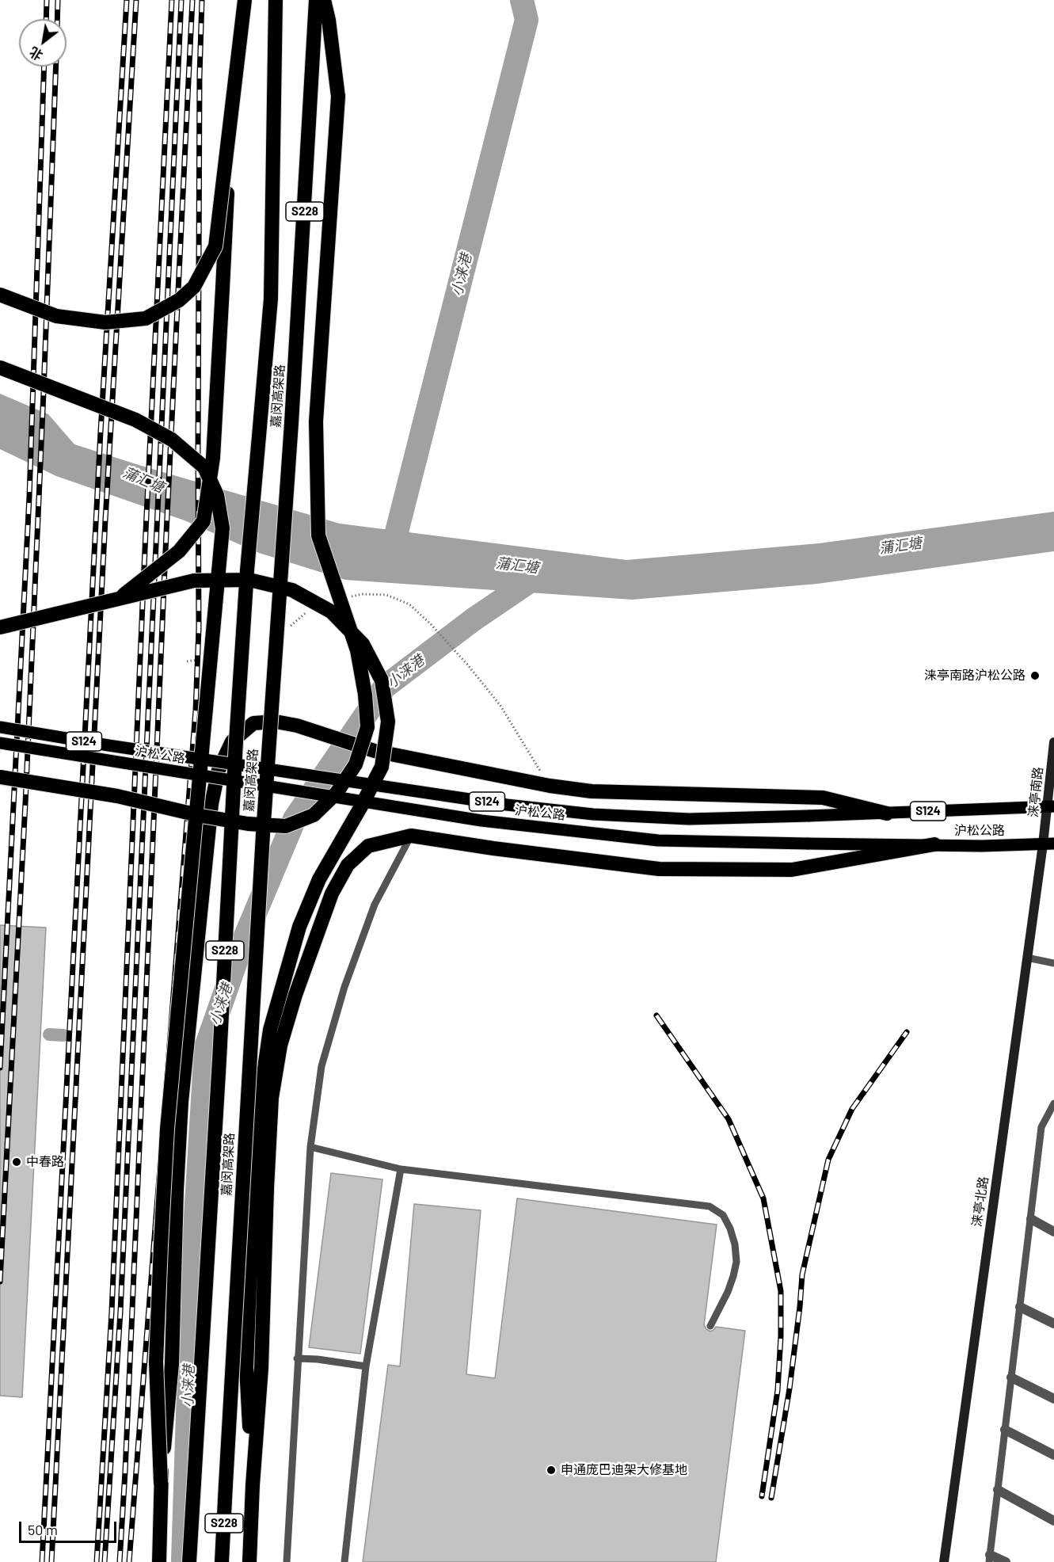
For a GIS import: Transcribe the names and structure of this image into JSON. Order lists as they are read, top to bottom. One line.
{"streets":{"highway":["S228","嘉闵高架路"],"main road":["S124","沪松公路"],"street":["涞亭南路","涞亭北路"]},"crossings":[["沪松公路","涞亭南路"],["沪松公路","涞亭北路"],["涞亭南路","涞亭北路"]],"water":["小涞港","蒲汇塘"],"places":["涞亭南路沪松公路","中春路","申通庞巴迪架大修基地"],"scale_bar":"50 m","north":"bottom left"}
